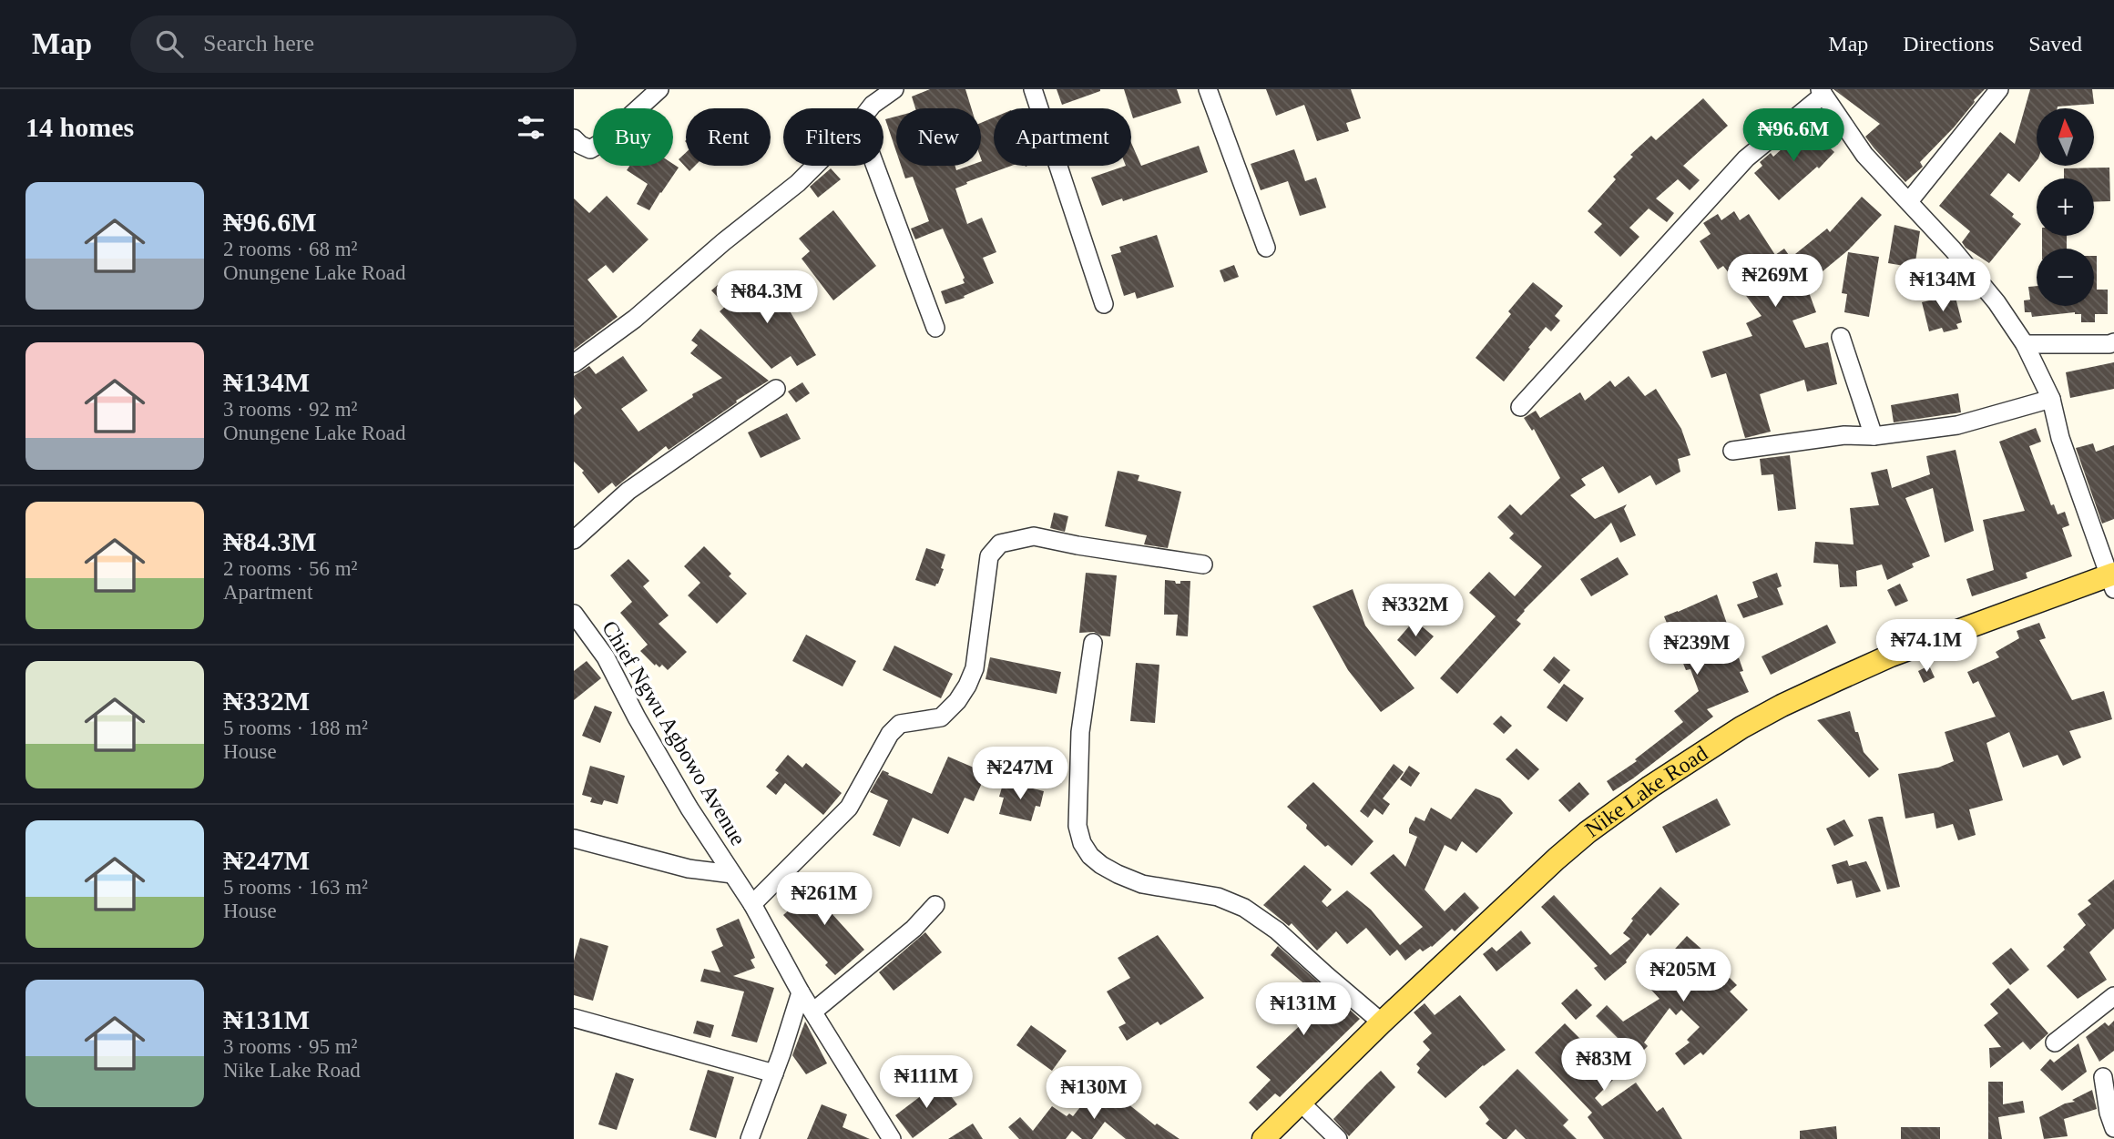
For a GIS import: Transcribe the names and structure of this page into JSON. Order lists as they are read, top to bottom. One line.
{"streets":{"main road":["Nike Lake Road"],"street":["Chief Ngwu Agbowo Avenue"]},"north":"top","page":{"header":"Map","search":"Search here","nav":["Map","Directions","Saved"],"heading":"14 homes","map_buttons":["+","−"],"price":["₦96.6M","₦269M","₦134M","₦84.3M","₦332M","₦74.1M","₦239M","₦247M","₦261M","₦205M","₦131M","₦83M","₦111M","₦130M"],"chip":["Buy","Rent","Filters","New","Apartment"],"list":[{"name":"₦96.6M","note":"2 rooms · 68 m² · Onungene Lake Road"},{"name":"₦134M","note":"3 rooms · 92 m² · Onungene Lake Road"},{"name":"₦84.3M","note":"2 rooms · 56 m² · Apartment"},{"name":"₦332M","note":"5 rooms · 188 m² · House"},{"name":"₦247M","note":"5 rooms · 163 m² · House"},{"name":"₦131M","note":"3 rooms · 95 m² · Nike Lake Road"}]}}
